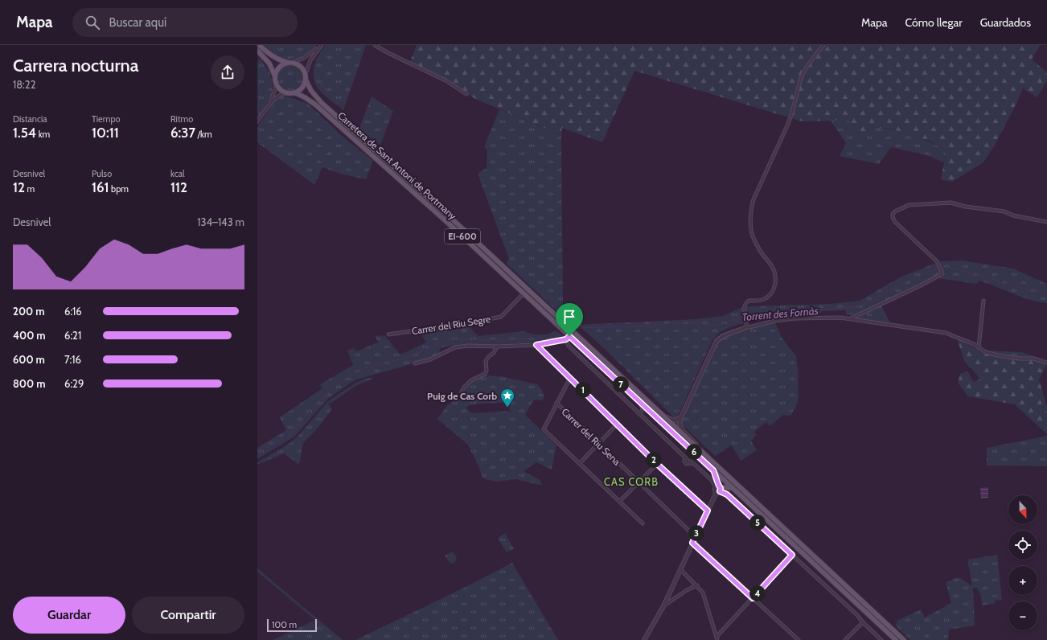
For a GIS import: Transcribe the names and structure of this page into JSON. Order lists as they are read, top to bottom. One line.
{"streets":{"main road":["Carretera de Sant Antoni de Portmany","EI-600"],"street":["Carrer del Riu Segre","Carrer del Riu Sena"]},"crossings":[["Carretera de Sant Antoni de Portmany","EI-600"],["Carretera de Sant Antoni de Portmany","Carrer del Riu Segre"]],"districts":["CAS CORB"],"water":["Torrent des Fornàs"],"places":{"place":["Puig de Cas Corb"]},"scale_bar":"100 m","north":"bottom","page":{"header":"Mapa","search":"Buscar aquí","nav":["Mapa","Cómo llegar","Guardados"],"heading":["Carrera nocturna","18:22"],"stats":[["Distancia","1.54 km"],["Tiempo","10:11"],["Ritmo","6:37 /km"],["Desnivel","12 m"],["Pulso","161 bpm"],["kcal","112"]],"chart":["Desnivel","134–143 m"],"list":[{"name":"200 m","note":"6:16"},{"name":"400 m","note":"6:21"},{"name":"600 m","note":"7:16"},{"name":"800 m","note":"6:29"}],"pins":["7","1","6","2","5","3","4"],"map_buttons":["+","−"],"buttons":["Guardar","Compartir"],"scale":"100 m"}}
